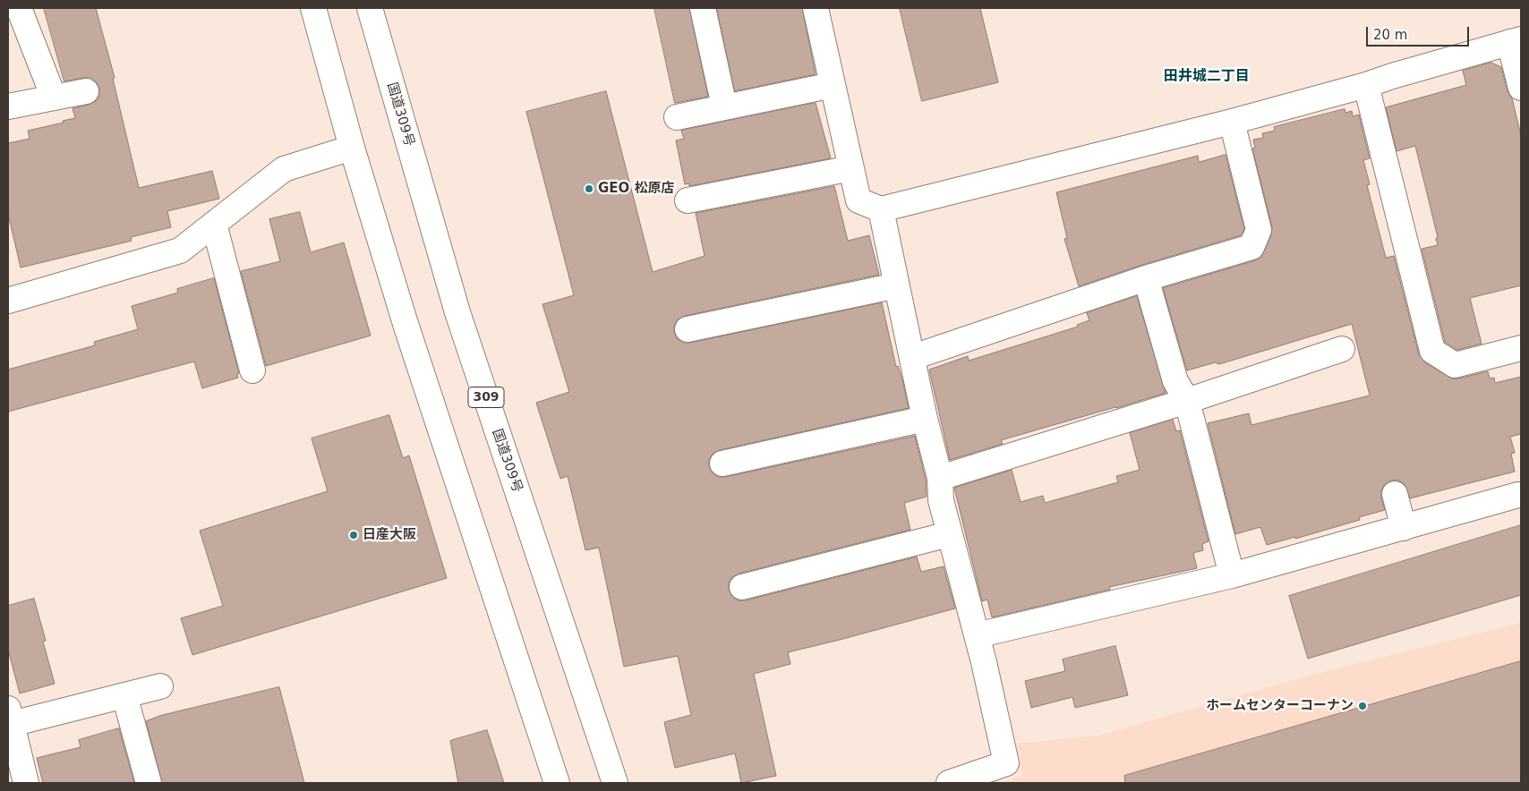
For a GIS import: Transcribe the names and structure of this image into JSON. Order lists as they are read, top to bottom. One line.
{"streets":{"main road":["国道309号","309"]},"districts":["田井城二丁目"],"places":["GEO 松原店","日産大阪","ホームセンターコーナン"],"scale_bar":"20 m"}
